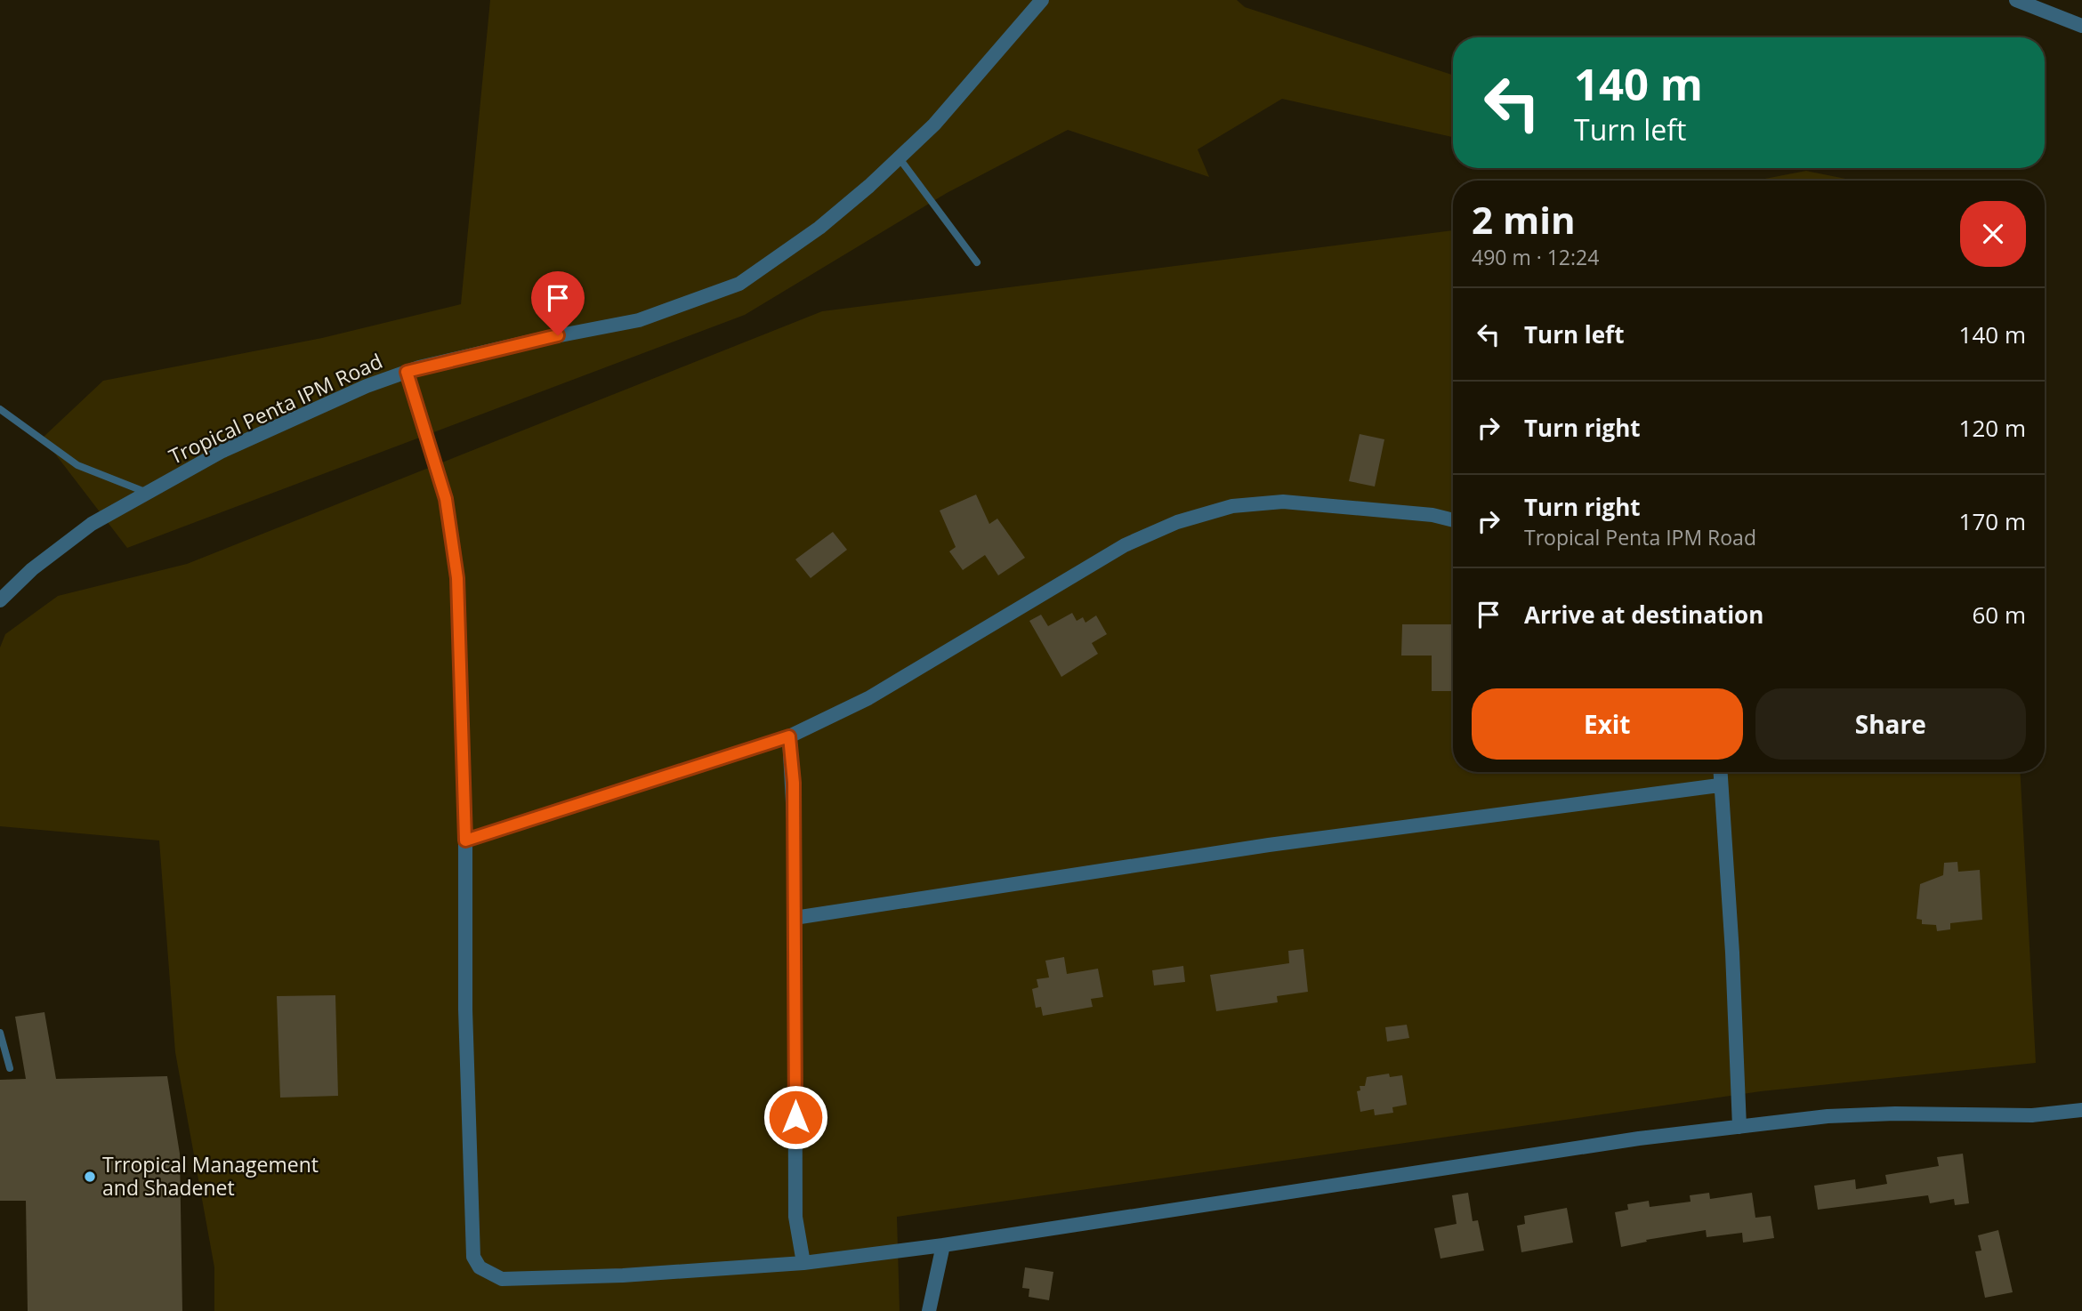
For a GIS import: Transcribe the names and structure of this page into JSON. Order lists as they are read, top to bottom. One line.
{"streets":{"street":["Tropical Penta IPM Road"]},"places":["Trropical Management and Shadenet"],"page":{"turn":["140 m","Turn left"],"heading":["2 min","490 m · 12:24"],"list":[{"name":"Turn left","value":"140 m"},{"name":"Turn right","value":"120 m"},{"name":"Turn right","note":"Tropical Penta IPM Road","value":"170 m"},{"name":"Arrive at destination","value":"60 m"}],"buttons":["Exit","Share"]}}
